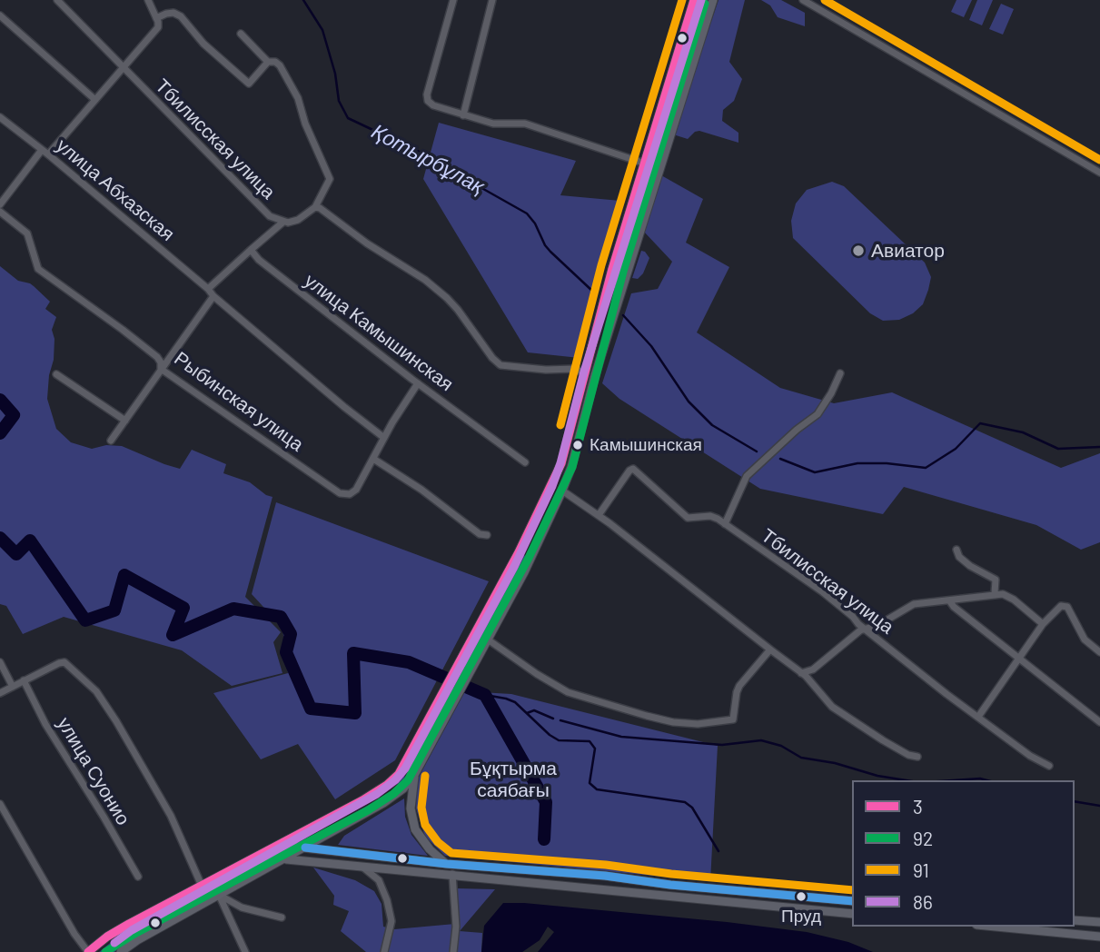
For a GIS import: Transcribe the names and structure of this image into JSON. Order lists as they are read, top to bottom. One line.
{"streets":{"street":["Тбилисская улица","улица Абхазская","улица Камышинская","Рыбинская улица","улица Суонио"]},"crossings":[["улица Абхазская","Рыбинская улица"],["улица Камышинская","Рыбинская улица"]],"water":["Қотырбұлақ"],"parks":["Бұқтырма саябағы"],"places":["Авиатор","Камышинская","Пруд"],"lines":["transit line 3","transit line 91","transit line 86","transit line 92"],"legend":["3","92","91","86"]}
